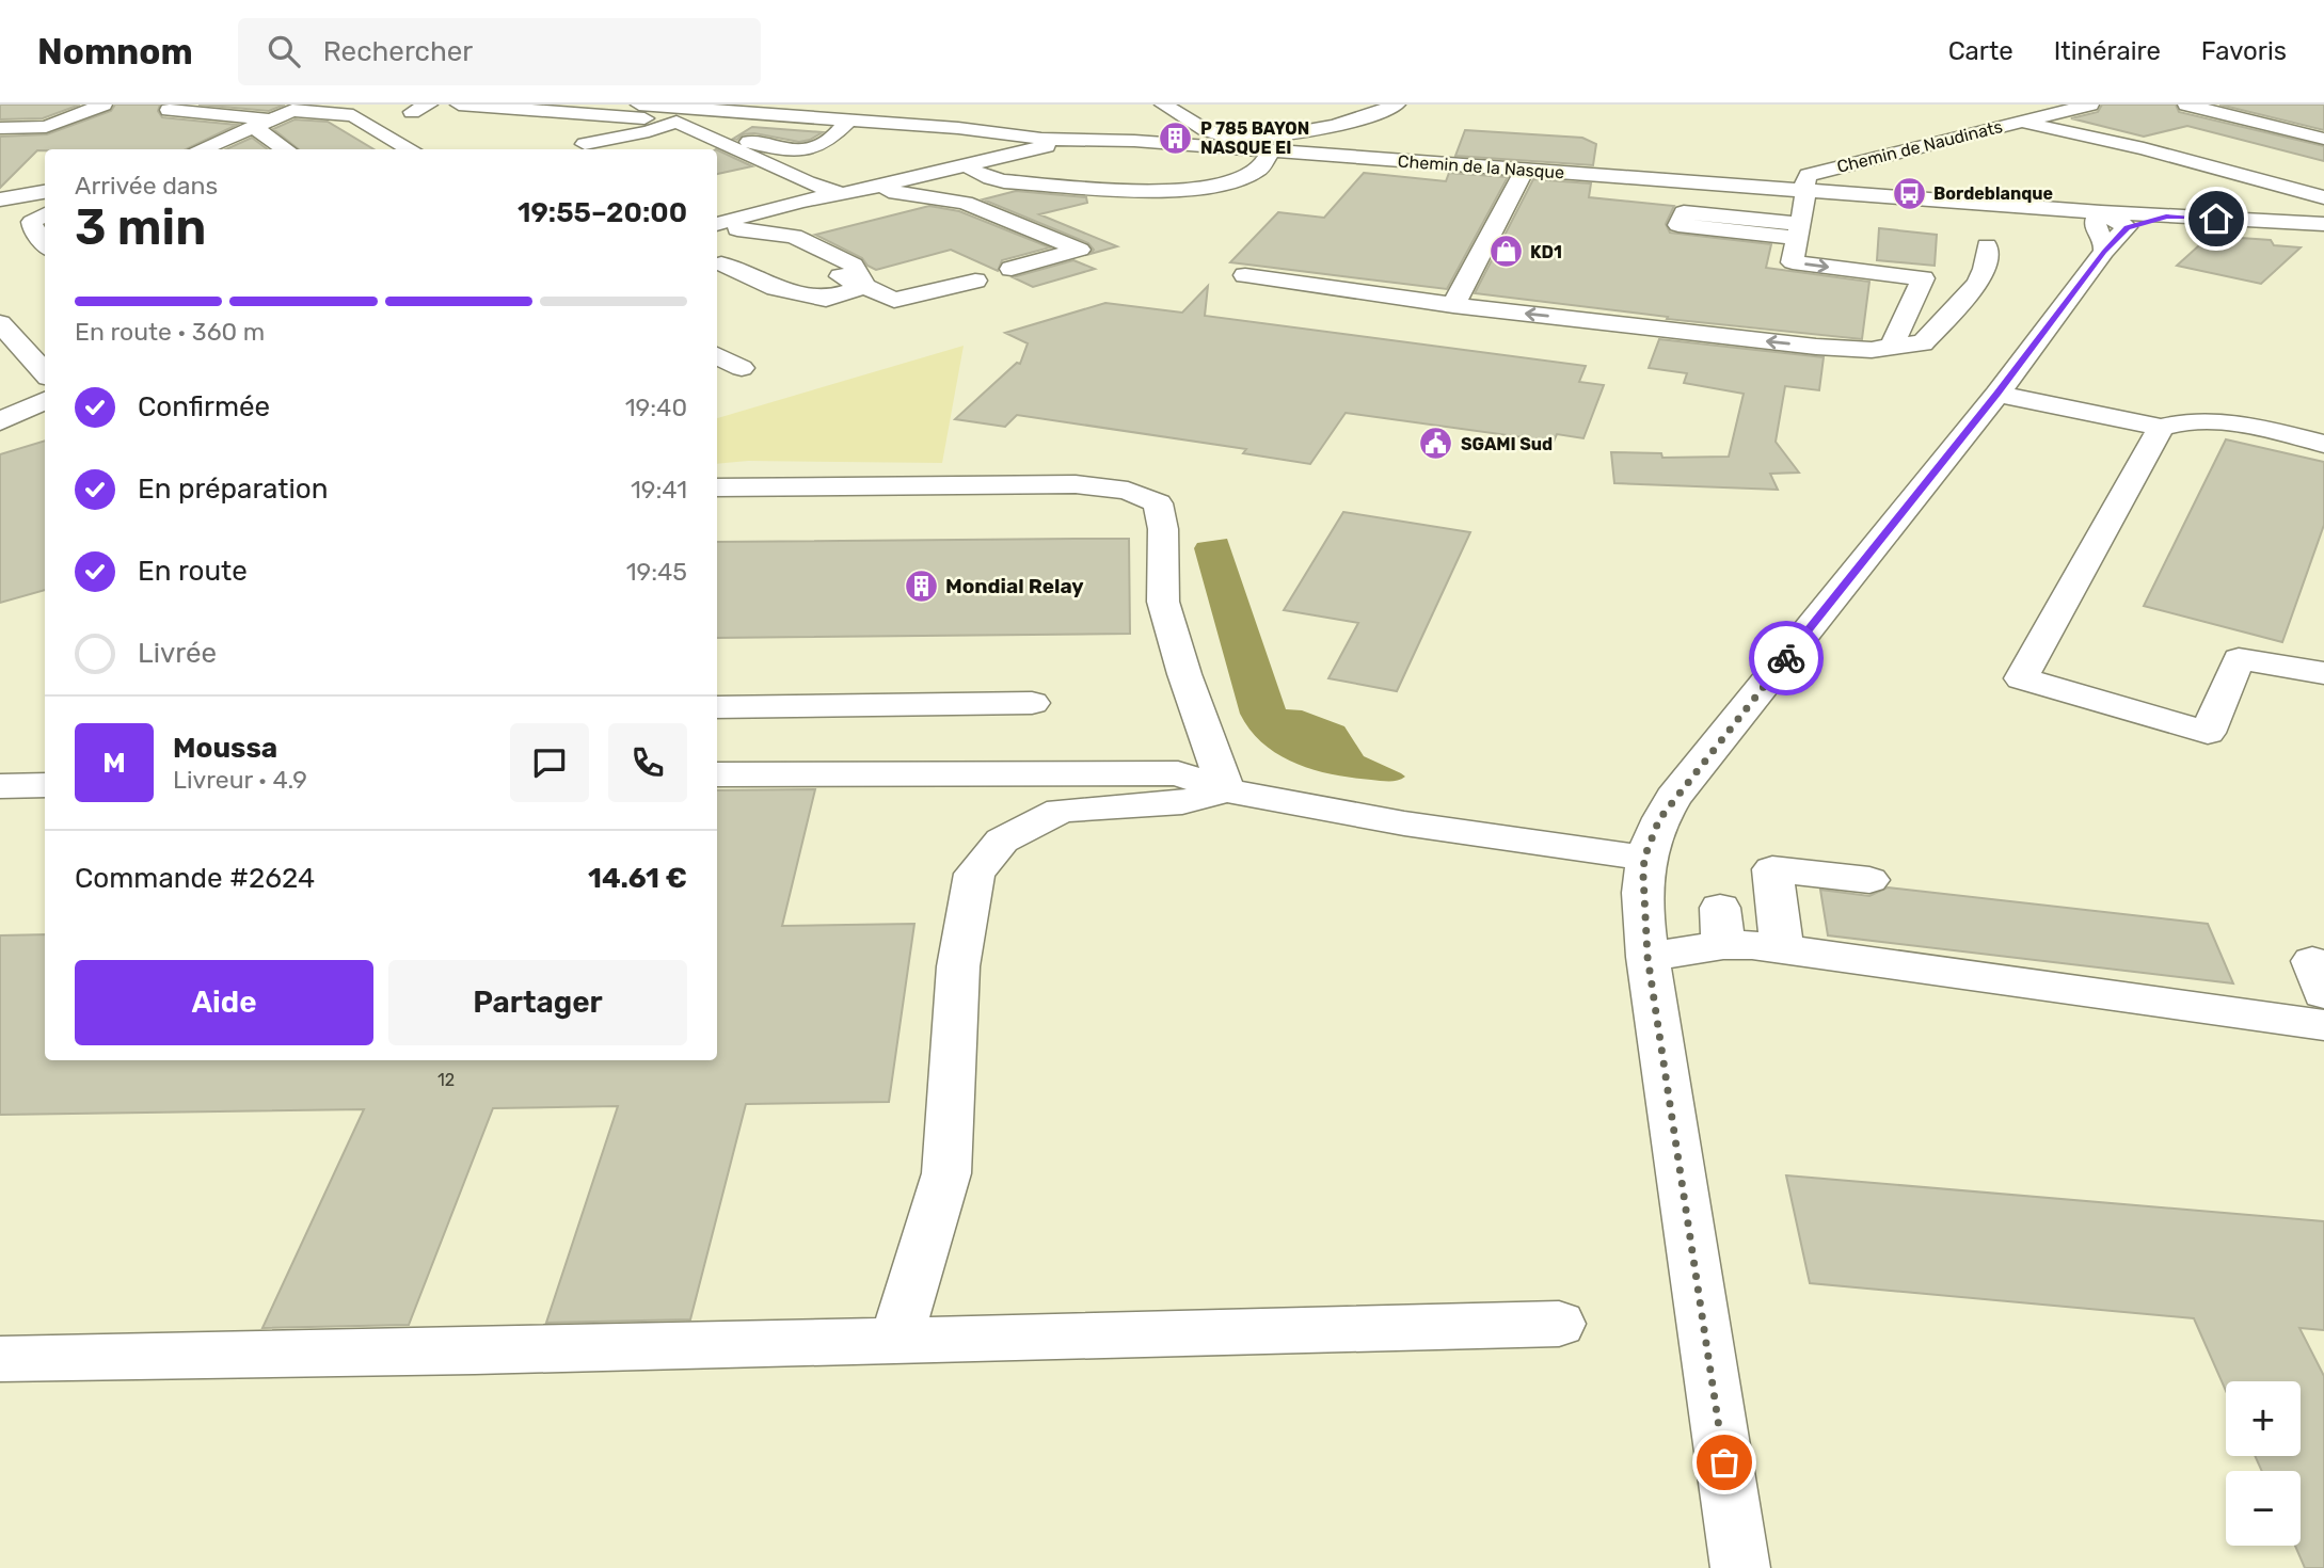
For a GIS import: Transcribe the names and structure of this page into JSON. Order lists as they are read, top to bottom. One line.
{"streets":{"street":["Chemin de Naudinats","Chemin de la Nasque"]},"crossings":[["Chemin de Naudinats","Chemin de la Nasque"]],"places":{"building":["P 785 BAYON NASQUE EI","Mondial Relay"],"bus stop":["Bordeblanque"],"shop":["KD1"],"public building":["SGAMI Sud"]},"house_numbers":["12"],"page":{"header":"Nomnom","search":"Rechercher","nav":["Carte","Itinéraire","Favoris"],"heading":["3 min","Arrivée dans","19:55–20:00"],"panel":["Moussa","Livreur · 4.9","Commande #2624","14.61 €"],"bar":"En route · 360 m","list":[["Confirmée","19:40"],["En préparation","19:41"],["En route","19:45"],"Livrée"],"round":"M","buttons":["Aide","Partager"],"map_buttons":["+","−"]}}
